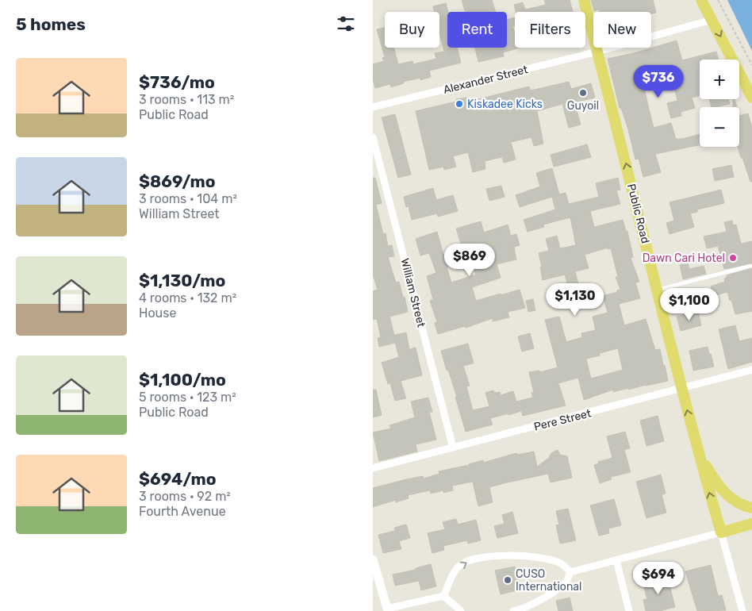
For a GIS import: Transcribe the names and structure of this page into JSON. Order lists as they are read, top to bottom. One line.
{"streets":{"main road":["Public Road"],"street":["Alexander Street","William Street","Pere Street"]},"crossings":[["Alexander Street","Public Road"],["Public Road","Pere Street"],["William Street","Pere Street"]],"one_way":["Public Road"],"places":["Guyoil","Kiskadee Kicks","Dawn Cari Hotel","CUSO International"],"page":{"heading":"5 homes","chip":["Buy","Rent","Filters","New"],"list":[{"name":"$736/mo","note":"3 rooms · 113 m² · Public Road"},{"name":"$869/mo","note":"3 rooms · 104 m² · William Street"},{"name":"$1,130/mo","note":"4 rooms · 132 m² · House"},{"name":"$1,100/mo","note":"5 rooms · 123 m² · Public Road"},{"name":"$694/mo","note":"3 rooms · 92 m² · Fourth Avenue"}],"map_buttons":["+","−"],"price":["$736","$869","$1,130","$1,100","$694"]}}
